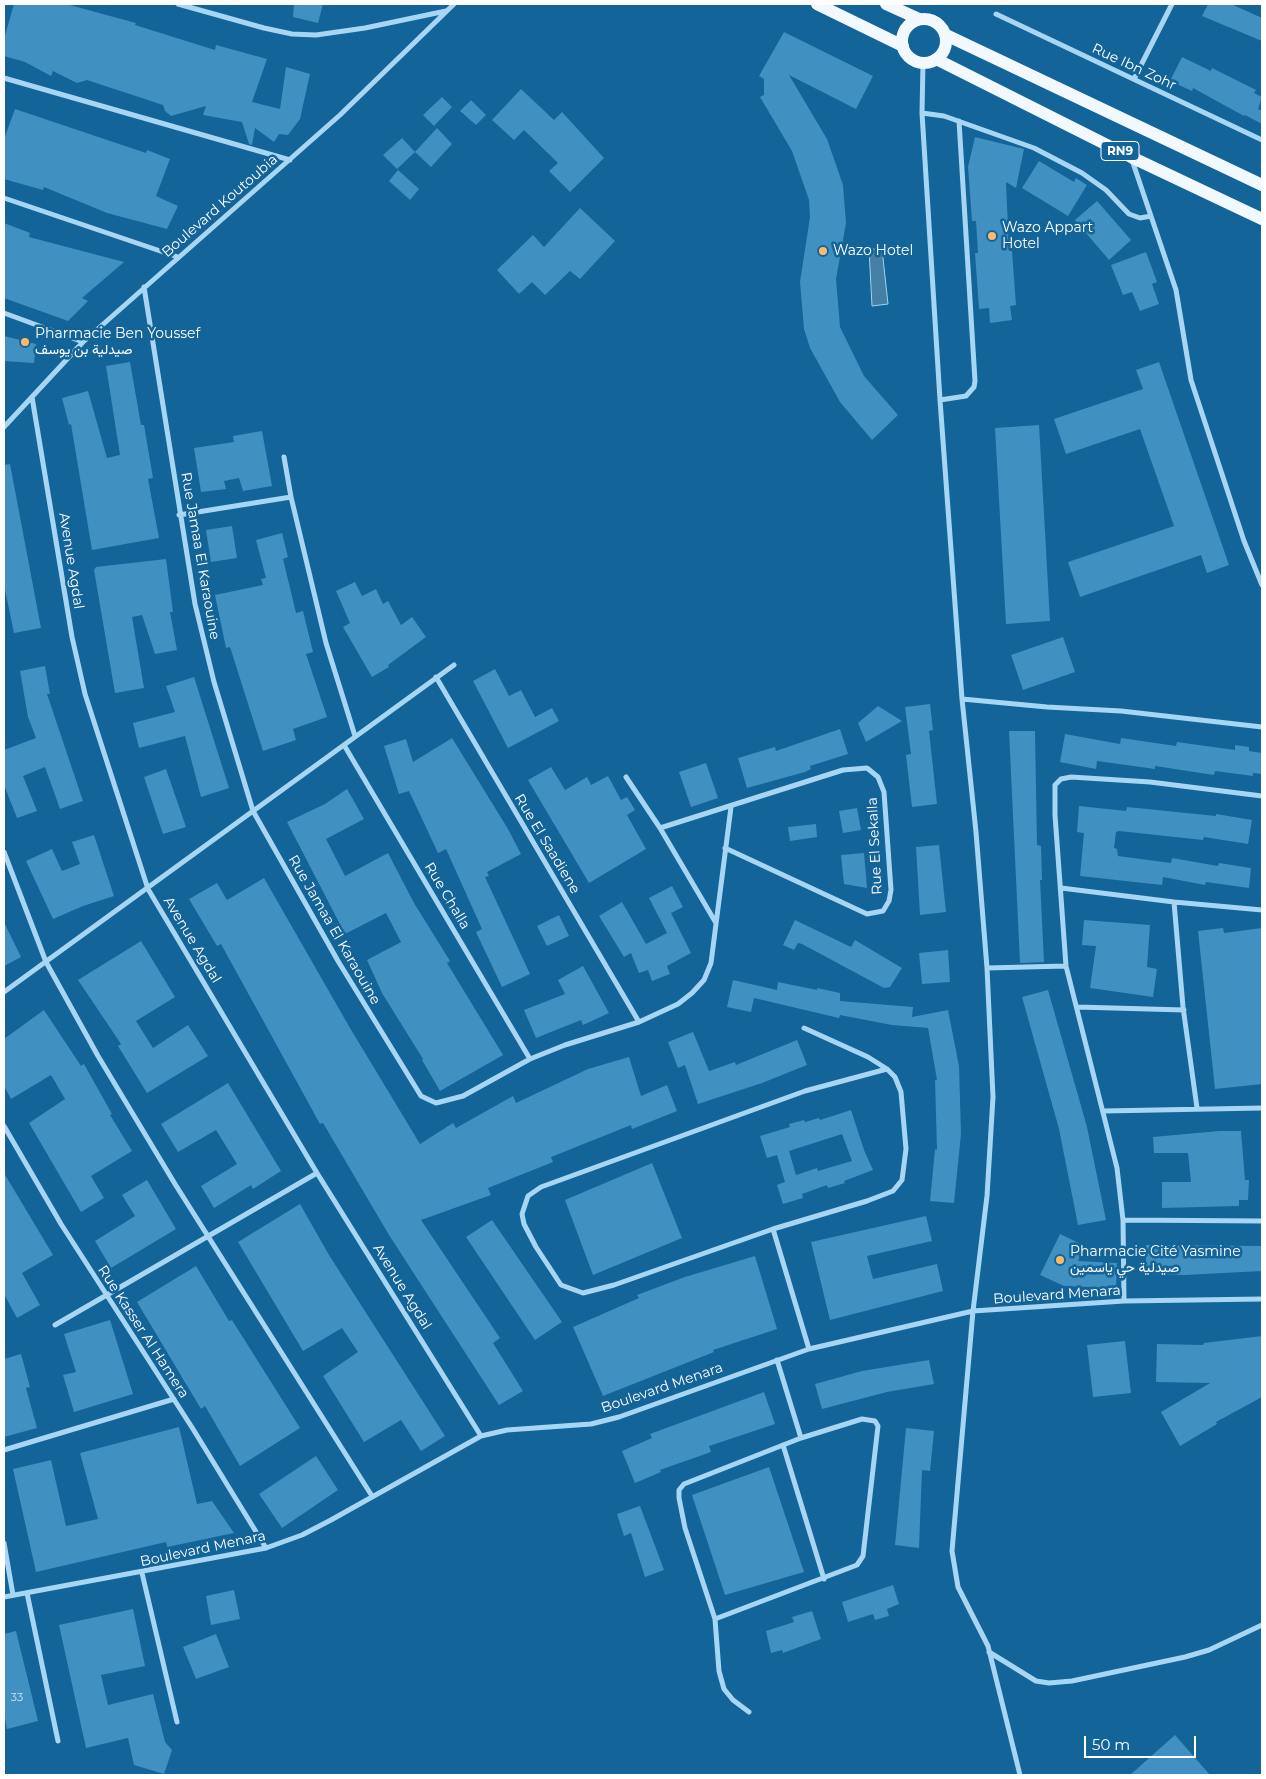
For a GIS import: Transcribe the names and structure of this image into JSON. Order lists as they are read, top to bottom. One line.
{"streets":{"main road":["RN9"],"street":["Rue Ibn Zohr","Boulevard Koutoubia","Rue Jamaa El Karaouine","Avenue Agdal","Rue El Saadiene","Rue El Sekalla","Rue Challa","Boulevard Menara","Rue Kasser Al Hamera"]},"crossings":[["Boulevard Koutoubia","Rue Jamaa El Karaouine"],["Boulevard Koutoubia","Avenue Agdal"],["Rue Jamaa El Karaouine","Rue El Saadiene"],["Rue Jamaa El Karaouine","Rue El Sekalla"],["Rue Jamaa El Karaouine","Rue Challa"],["Avenue Agdal","Boulevard Menara"],["Boulevard Menara","Rue Kasser Al Hamera"]],"places":["Wazo Appart Hotel","Wazo Hotel","Pharmacie Ben Youssef صيدلية بن يوسف","Pharmacie Cité Yasmine صيدلية حي ياسمين"],"house_numbers":["33"],"scale_bar":"50 m"}
